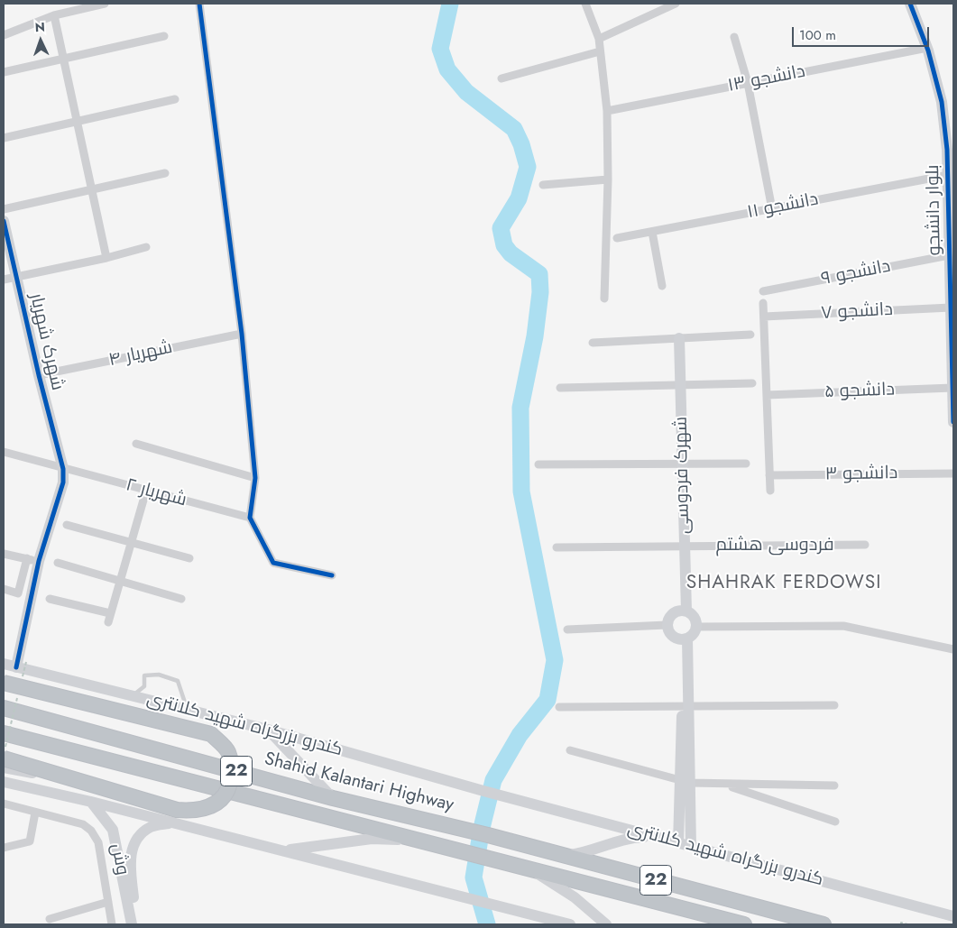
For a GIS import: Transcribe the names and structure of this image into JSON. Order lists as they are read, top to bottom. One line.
{"streets":{"highway":["22","Shahid Kalantari Highway"],"main road":["بلوار دانشجو","شهرک شهریار","شهرک فردوسی","کندرو بزرگراه شهید کلانتری","وش"],"street":["دانشجو ۱۳","دانشجو ۱۱","دانشجو ۹","دانشجو ۷","شهریار ۴","دانشجو ۵","دانشجو ۳","۲ شهریار","فردوسی هشتم"]},"crossings":[["دانشجو ۱۳","بلوار دانشجو"],["دانشجو ۱۱","بلوار دانشجو"],["بلوار دانشجو","دانشجو ۹"],["بلوار دانشجو","دانشجو ۷"],["بلوار دانشجو","دانشجو ۵"],["شهرک شهریار","شهریار ۴"],["شهرک شهریار","۲ شهریار"],["شهرک فردوسی","فردوسی هشتم"],["22","Shahid Kalantari Highway"]],"districts":["SHAHRAK FERDOWSI"],"scale_bar":"100 m","north":"top"}
